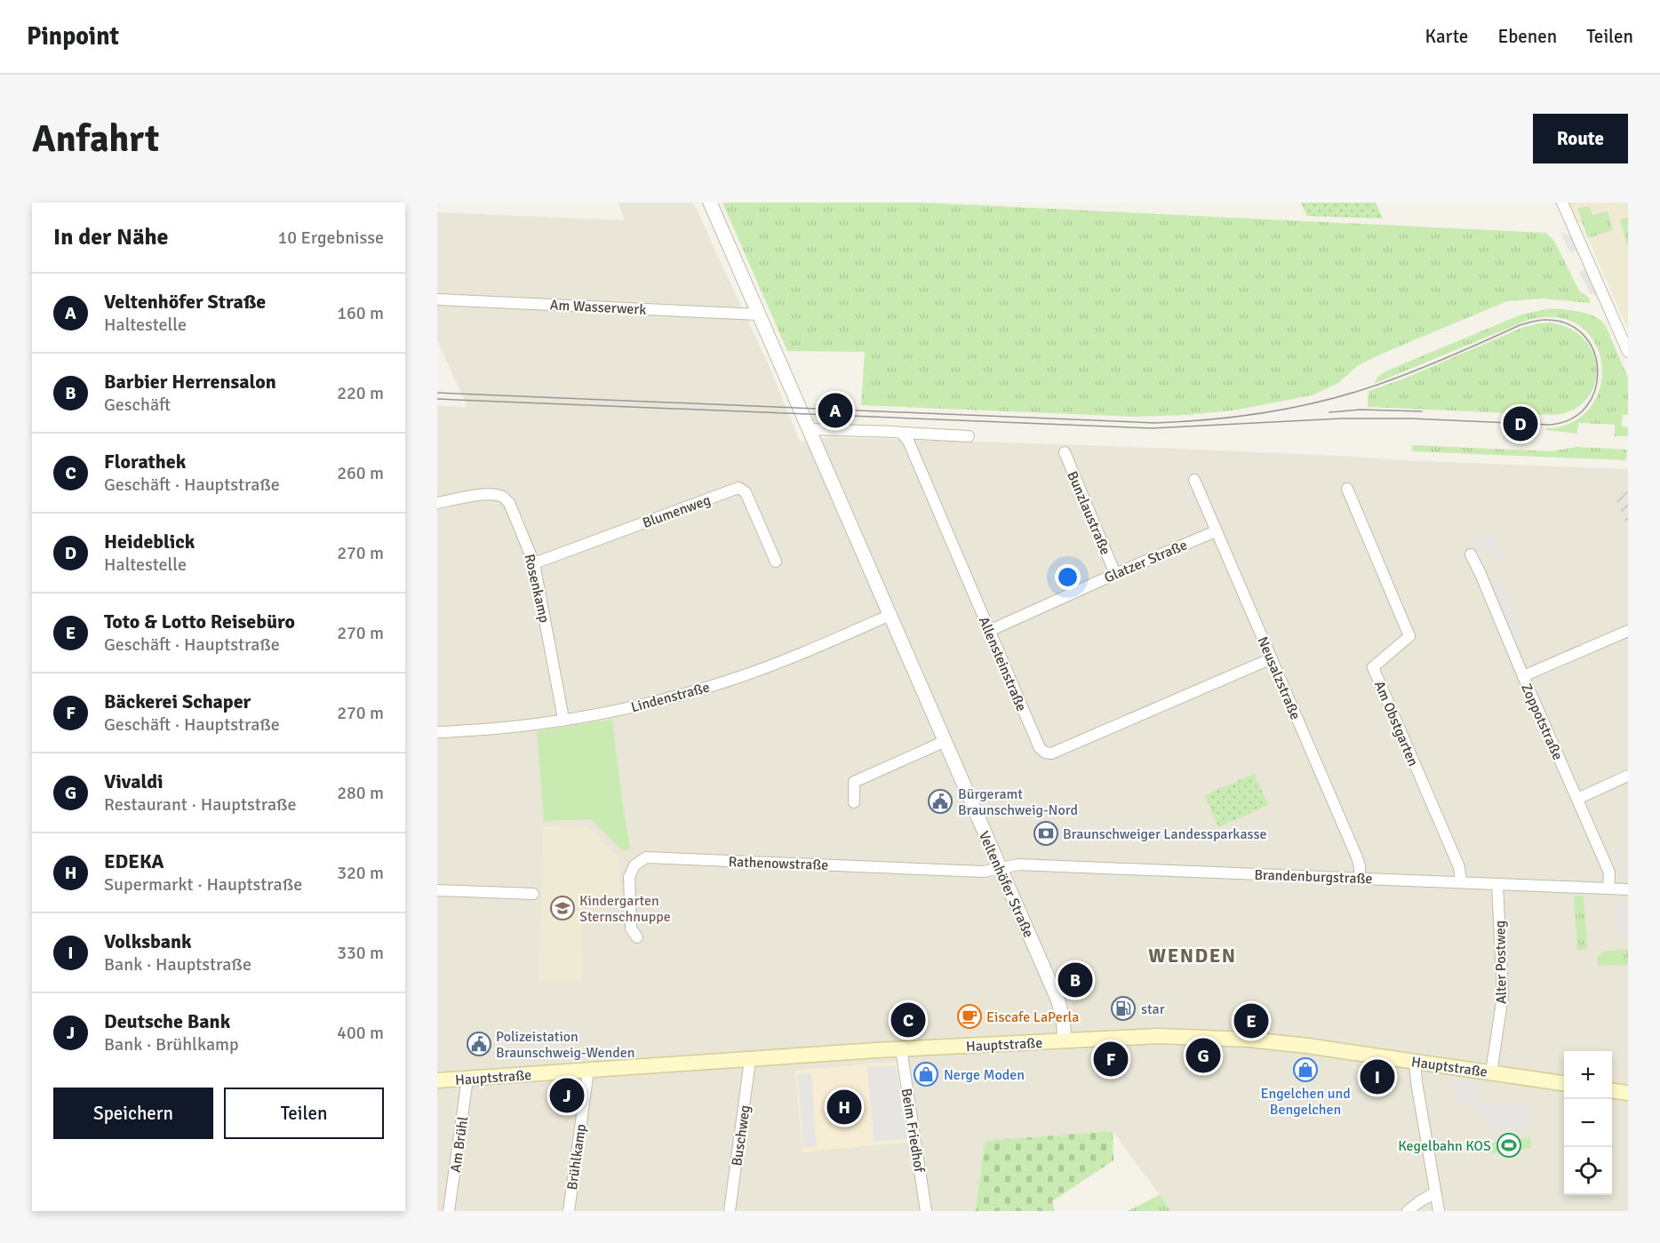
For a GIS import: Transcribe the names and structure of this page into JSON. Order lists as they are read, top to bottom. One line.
{"streets":{"main road":["Hauptstraße"],"street":["Am Wasserwerk","Blumenweg","Bunzlaustraße","Glatzer Straße","Rosenkamp","Allensteinstraße","Neusalzstraße","Lindenstraße","Zoppotstraße","Am Obstgarten","Rathenowstraße","Brandenburgstraße","Veltenhöfer Straße","Alter Postweg","Beim Friedhof","Buschweg","Am Brühl","Brühlkamp"]},"crossings":[["Am Wasserwerk","Veltenhöfer Straße"],["Blumenweg","Rosenkamp"],["Bunzlaustraße","Glatzer Straße"],["Glatzer Straße","Allensteinstraße"],["Glatzer Straße","Neusalzstraße"],["Rosenkamp","Lindenstraße"],["Allensteinstraße","Neusalzstraße"],["Neusalzstraße","Brandenburgstraße"],["Lindenstraße","Veltenhöfer Straße"],["Zoppotstraße","Brandenburgstraße"],["Am Obstgarten","Brandenburgstraße"],["Rathenowstraße","Brandenburgstraße"],["Rathenowstraße","Veltenhöfer Straße"],["Brandenburgstraße","Veltenhöfer Straße"],["Brandenburgstraße","Alter Postweg"],["Veltenhöfer Straße","Hauptstraße"],["Alter Postweg","Hauptstraße"],["Hauptstraße","Beim Friedhof"],["Hauptstraße","Buschweg"],["Hauptstraße","Am Brühl"],["Hauptstraße","Brühlkamp"]],"districts":["WENDEN"],"places":{"public building":["Bürgeramt Braunschweig-Nord","Polizeistation Braunschweig-Wenden"],"bank":["Braunschweiger Landessparkasse"],"school or university":["Kindergarten Sternschnuppe"],"fuel station":["star"],"cafe":["Eiscafe LaPerla"],"shop":["Engelchen und Bengelchen","Nerge Moden"],"sports":["Kegelbahn KOS"]},"page":{"header":"Pinpoint","nav":["Karte","Ebenen","Teilen"],"buttons":["Route",["Speichern","Teilen"]],"title":"Anfahrt","heading":["In der Nähe","10 Ergebnisse"],"list":[{"mark":"A","name":"Veltenhöfer Straße","note":"Haltestelle","value":"160 m"},{"mark":"B","name":"Barbier Herrensalon","note":"Geschäft","value":"220 m"},{"mark":"C","name":"Florathek","note":"Geschäft · Hauptstraße","value":"260 m"},{"mark":"D","name":"Heideblick","note":"Haltestelle","value":"270 m"},{"mark":"E","name":"Toto & Lotto Reisebüro","note":"Geschäft · Hauptstraße","value":"270 m"},{"mark":"F","name":"Bäckerei Schaper","note":"Geschäft · Hauptstraße","value":"270 m"},{"mark":"G","name":"Vivaldi","note":"Restaurant · Hauptstraße","value":"280 m"},{"mark":"H","name":"EDEKA","note":"Supermarkt · Hauptstraße","value":"320 m"},{"mark":"I","name":"Volksbank","note":"Bank · Hauptstraße","value":"330 m"},{"mark":"J","name":"Deutsche Bank","note":"Bank · Brühlkamp","value":"400 m"}],"pins":["A","D","B","C","E","G","F","I","J","H"],"map_buttons":["+","−"]}}
